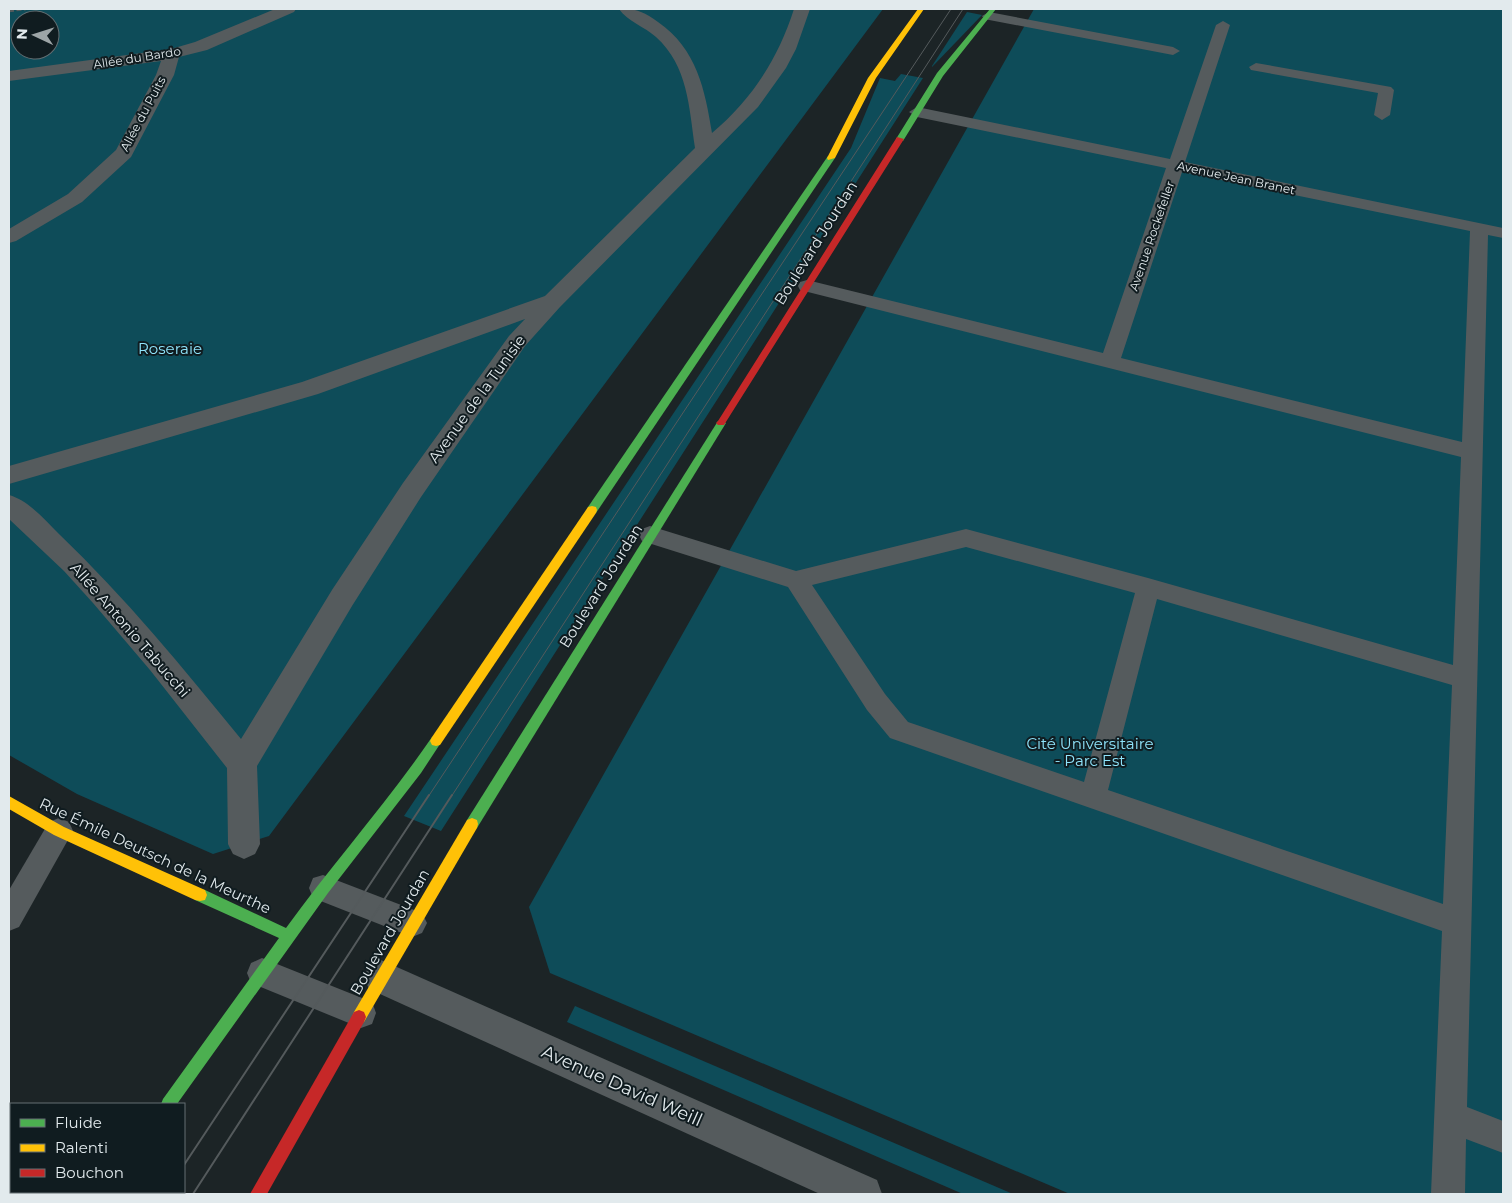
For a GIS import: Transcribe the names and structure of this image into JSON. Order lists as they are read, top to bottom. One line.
{"streets":{"main road":["Boulevard Jourdan","Rue Émile Deutsch de la Meurthe"],"street":["Allée du Bardo","Allée du Puits","Avenue de la Tunisie","Allée Antonio Tabucchi","Avenue David Weill"],"lane":["Avenue Jean Branet","Avenue Rockefeller"]},"crossings":[["Allée du Bardo","Allée du Puits"],["Avenue Jean Branet","Avenue Rockefeller"],["Avenue Jean Branet","Boulevard Jourdan"],["Boulevard Jourdan","Avenue David Weill"],["Avenue de la Tunisie","Allée Antonio Tabucchi"]],"parks":["Roseraie","Cité Universitaire - Parc Est"],"legend":["Fluide","Ralenti","Bouchon"],"north":"left"}
